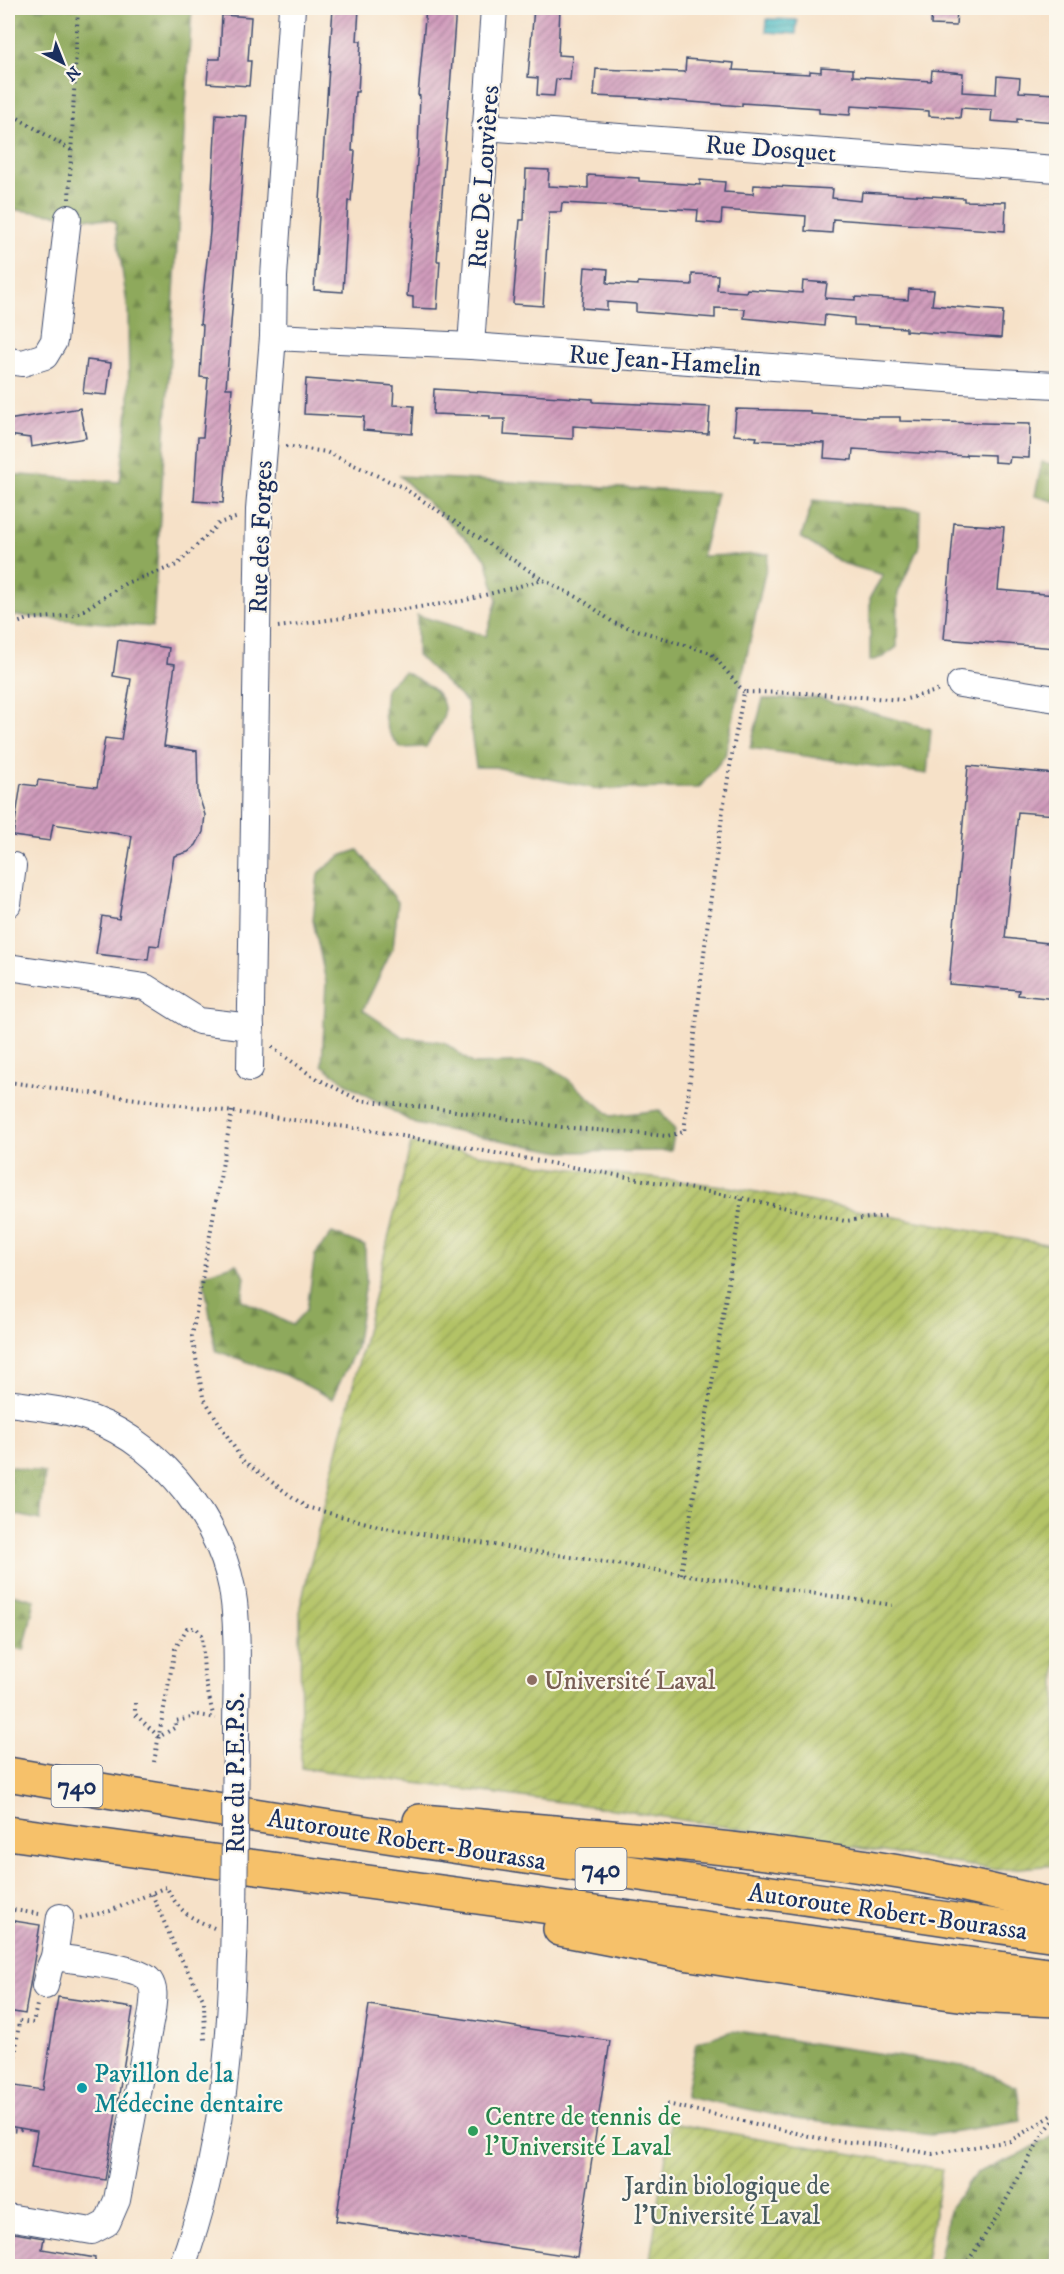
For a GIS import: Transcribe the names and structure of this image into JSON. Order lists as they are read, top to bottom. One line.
{"streets":{"highway":["740","Autoroute Robert-Bourassa"],"street":["Rue Dosquet","Rue De Louvières","Rue Jean-Hamelin","Rue des Forges","Rue du P.E.P.S."]},"crossings":[["Rue Dosquet","Rue De Louvières"],["Rue De Louvières","Rue Jean-Hamelin"],["Rue Jean-Hamelin","Rue des Forges"]],"parks":["Jardin biologique de l'Université Laval"],"places":["Université Laval","Pavillon de la Médecine dentaire","Centre de tennis de l’Université Laval"],"north":"bottom right"}
